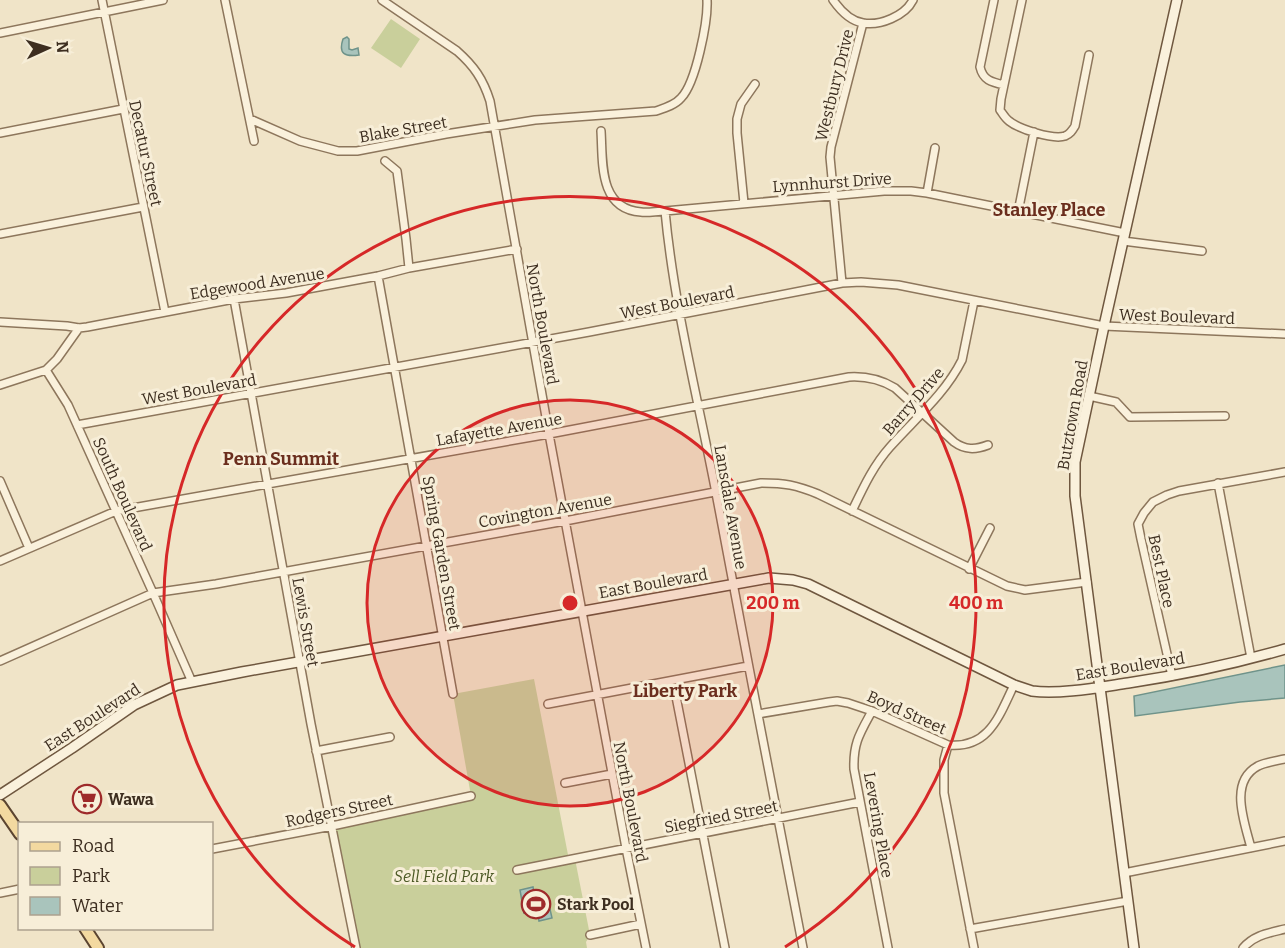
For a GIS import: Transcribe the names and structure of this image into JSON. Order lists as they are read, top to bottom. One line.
{"streets":{"street":["Westbury Drive","Blake Street","Decatur Street","Lynnhurst Drive","Edgewood Avenue","West Boulevard","North Boulevard","Barry Drive","Butztown Road","Lafayette Avenue","South Boulevard","Lansdale Avenue","Covington Avenue","Spring Garden Street","Best Place","East Boulevard","Lewis Street","Boyd Street","Rodgers Street","Siegfried Street","Levering Place"]},"crossings":[["Westbury Drive","Lynnhurst Drive"],["Westbury Drive","West Boulevard"],["Blake Street","North Boulevard"],["Decatur Street","Edgewood Avenue"],["Lynnhurst Drive","Butztown Road"],["Lynnhurst Drive","Lansdale Avenue"],["Edgewood Avenue","North Boulevard"],["Edgewood Avenue","Spring Garden Street"],["Edgewood Avenue","Lewis Street"],["West Boulevard","North Boulevard"],["West Boulevard","Barry Drive"],["West Boulevard","Butztown Road"],["West Boulevard","South Boulevard"],["West Boulevard","Lansdale Avenue"],["West Boulevard","Spring Garden Street"],["West Boulevard","Lewis Street"],["North Boulevard","Lafayette Avenue"],["North Boulevard","Covington Avenue"],["North Boulevard","East Boulevard"],["North Boulevard","Siegfried Street"],["Barry Drive","Lafayette Avenue"],["Barry Drive","Covington Avenue"],["Butztown Road","Covington Avenue"],["Butztown Road","East Boulevard"],["Lafayette Avenue","South Boulevard"],["Lafayette Avenue","Lansdale Avenue"],["Lafayette Avenue","Spring Garden Street"],["Lafayette Avenue","Lewis Street"],["South Boulevard","Covington Avenue"],["South Boulevard","East Boulevard"],["Lansdale Avenue","Covington Avenue"],["Lansdale Avenue","East Boulevard"],["Lansdale Avenue","Boyd Street"],["Lansdale Avenue","Siegfried Street"],["Covington Avenue","Spring Garden Street"],["Covington Avenue","Lewis Street"],["Spring Garden Street","East Boulevard"],["Best Place","East Boulevard"],["East Boulevard","Lewis Street"],["East Boulevard","Boyd Street"],["Lewis Street","Rodgers Street"],["Boyd Street","Levering Place"],["Siegfried Street","Levering Place"]],"districts":["Stanley Place","Penn Summit","Liberty Park"],"parks":["Sell Field Park"],"places":{"supermarket":["Wawa"],"sports":["Stark Pool"]},"legend":["Road","Park","Water"],"north":"right","rings":["200 m","400 m"]}
